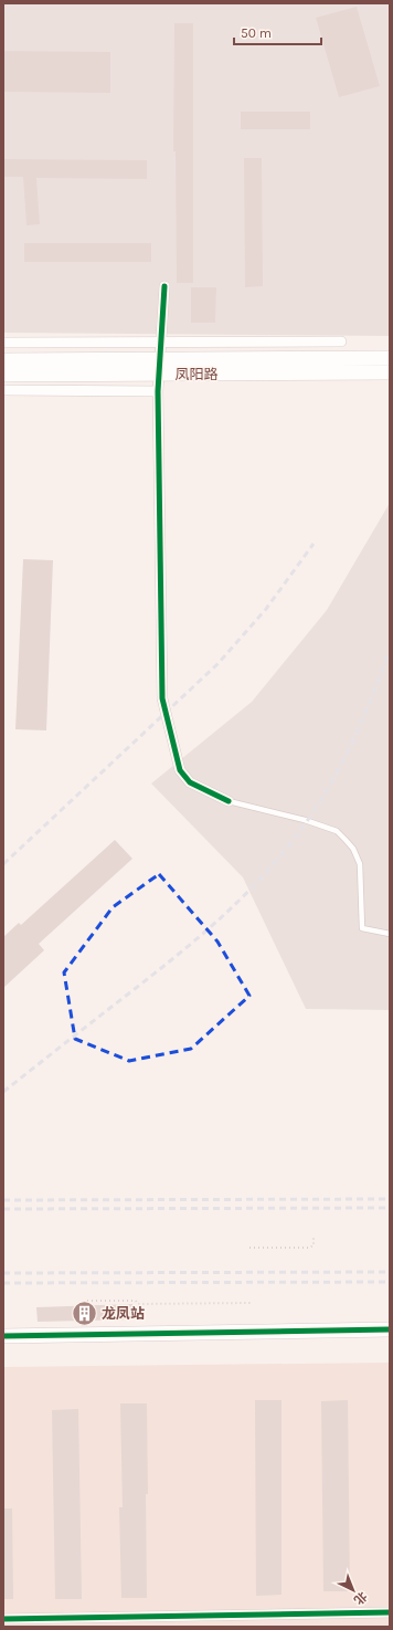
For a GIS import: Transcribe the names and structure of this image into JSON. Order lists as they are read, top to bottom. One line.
{"streets":{"main road":["凤阳路"]},"places":{"building":["龙凤站"]},"scale_bar":"50 m","north":"bottom right"}
